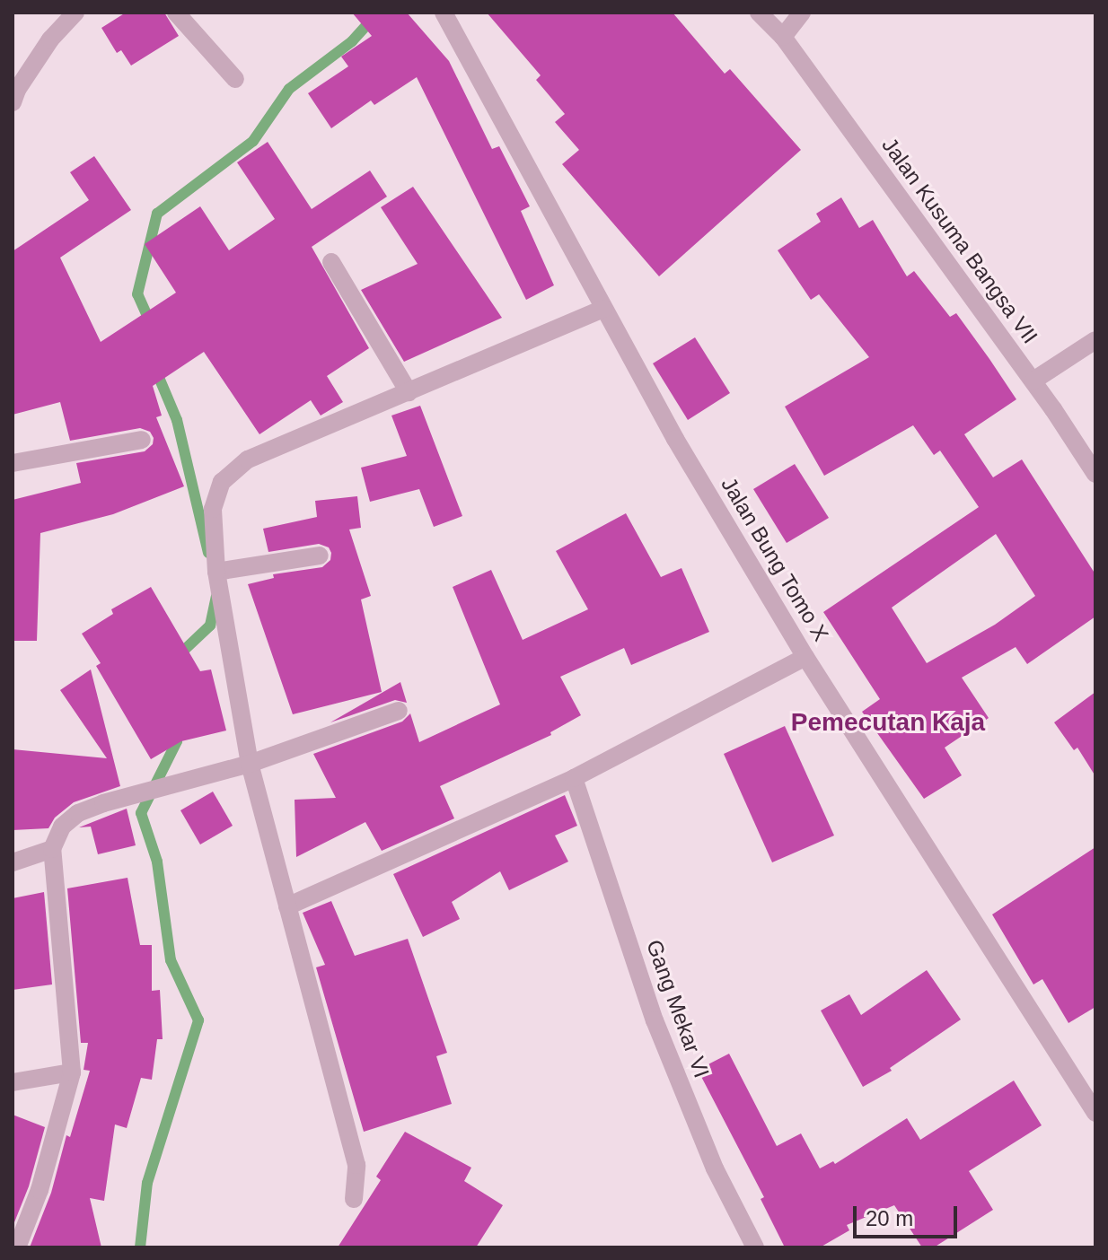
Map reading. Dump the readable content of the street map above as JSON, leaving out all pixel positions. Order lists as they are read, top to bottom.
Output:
{
  "streets": {
    "street": ["Jalan Kusuma Bangsa VII", "Jalan Bung Tomo X", "Gang Mekar VI"]
  },
  "districts": ["Pemecutan Kaja"],
  "scale_bar": "20 m"
}
